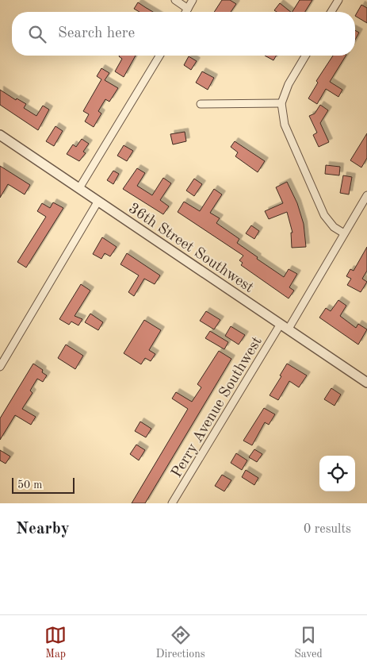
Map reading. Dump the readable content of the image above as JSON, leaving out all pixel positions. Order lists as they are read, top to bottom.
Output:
{
  "streets": {
    "street": ["36th Street Southwest", "Perry Avenue Southwest"]
  },
  "crossings": [
    ["36th Street Southwest", "Perry Avenue Southwest"]
  ],
  "scale_bar": "50 m",
  "page": {
    "search": "Search here",
    "scale": "50 m",
    "heading": ["Nearby", "0 results"],
    "nav": ["Map", "Directions", "Saved"]
  }
}
